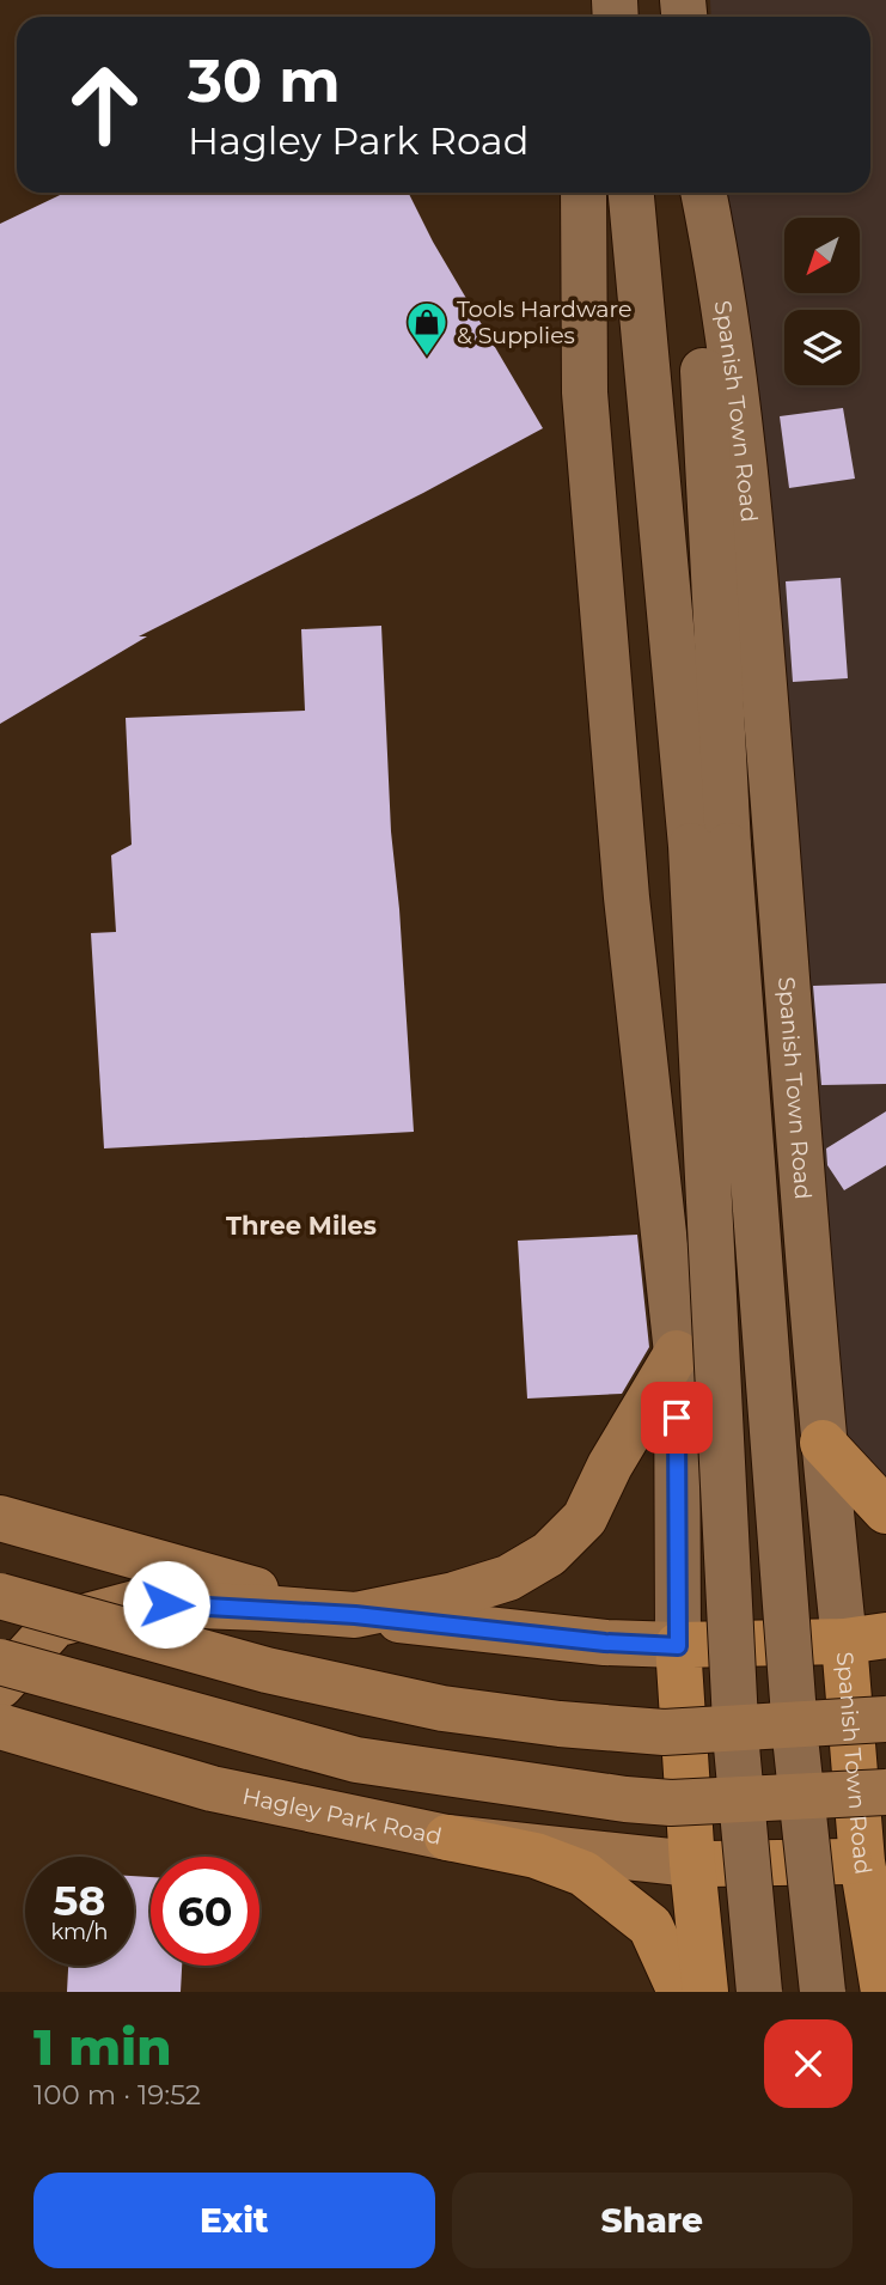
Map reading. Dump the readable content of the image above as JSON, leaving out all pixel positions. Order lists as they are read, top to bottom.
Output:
{
  "streets": {
    "highway": ["Spanish Town Road"],
    "main road": ["Hagley Park Road"]
  },
  "districts": ["Three Miles"],
  "places": {
    "shop": ["Tools Hardware & Supplies"]
  },
  "north": "bottom left",
  "page": {
    "turn": ["30 m", "Hagley Park Road"],
    "speed": "58 km/h",
    "limit": "60",
    "heading": ["1 min", "100 m · 19:52"],
    "buttons": ["Exit", "Share"]
  }
}
